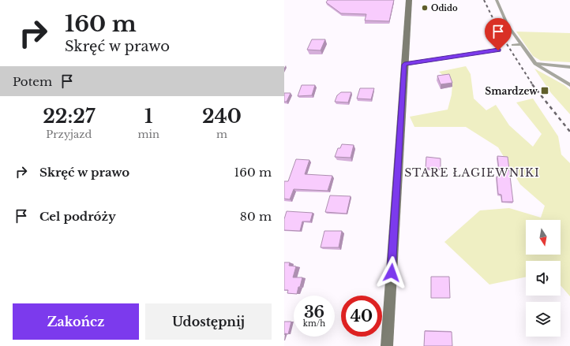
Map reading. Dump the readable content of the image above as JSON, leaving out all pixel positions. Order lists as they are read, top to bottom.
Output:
{
  "districts": ["STARE ŁAGIEWNIKI"],
  "places": {
    "other": ["Odido"],
    "transit": ["Smardzew"]
  },
  "north": "bottom",
  "page": {
    "turn": ["160 m", "Skręć w prawo"],
    "then": "Potem",
    "eta": [
      "22:27",
      "Przyjazd",
      "1",
      "min",
      "240",
      "m"
    ],
    "list": [
      {
        "name": "Skręć w prawo",
        "value": "160 m"
      },
      {
        "name": "Cel podróży",
        "value": "80 m"
      }
    ],
    "speed": "36 km/h",
    "limit": "40",
    "buttons": ["Zakończ", "Udostępnij"]
  }
}
